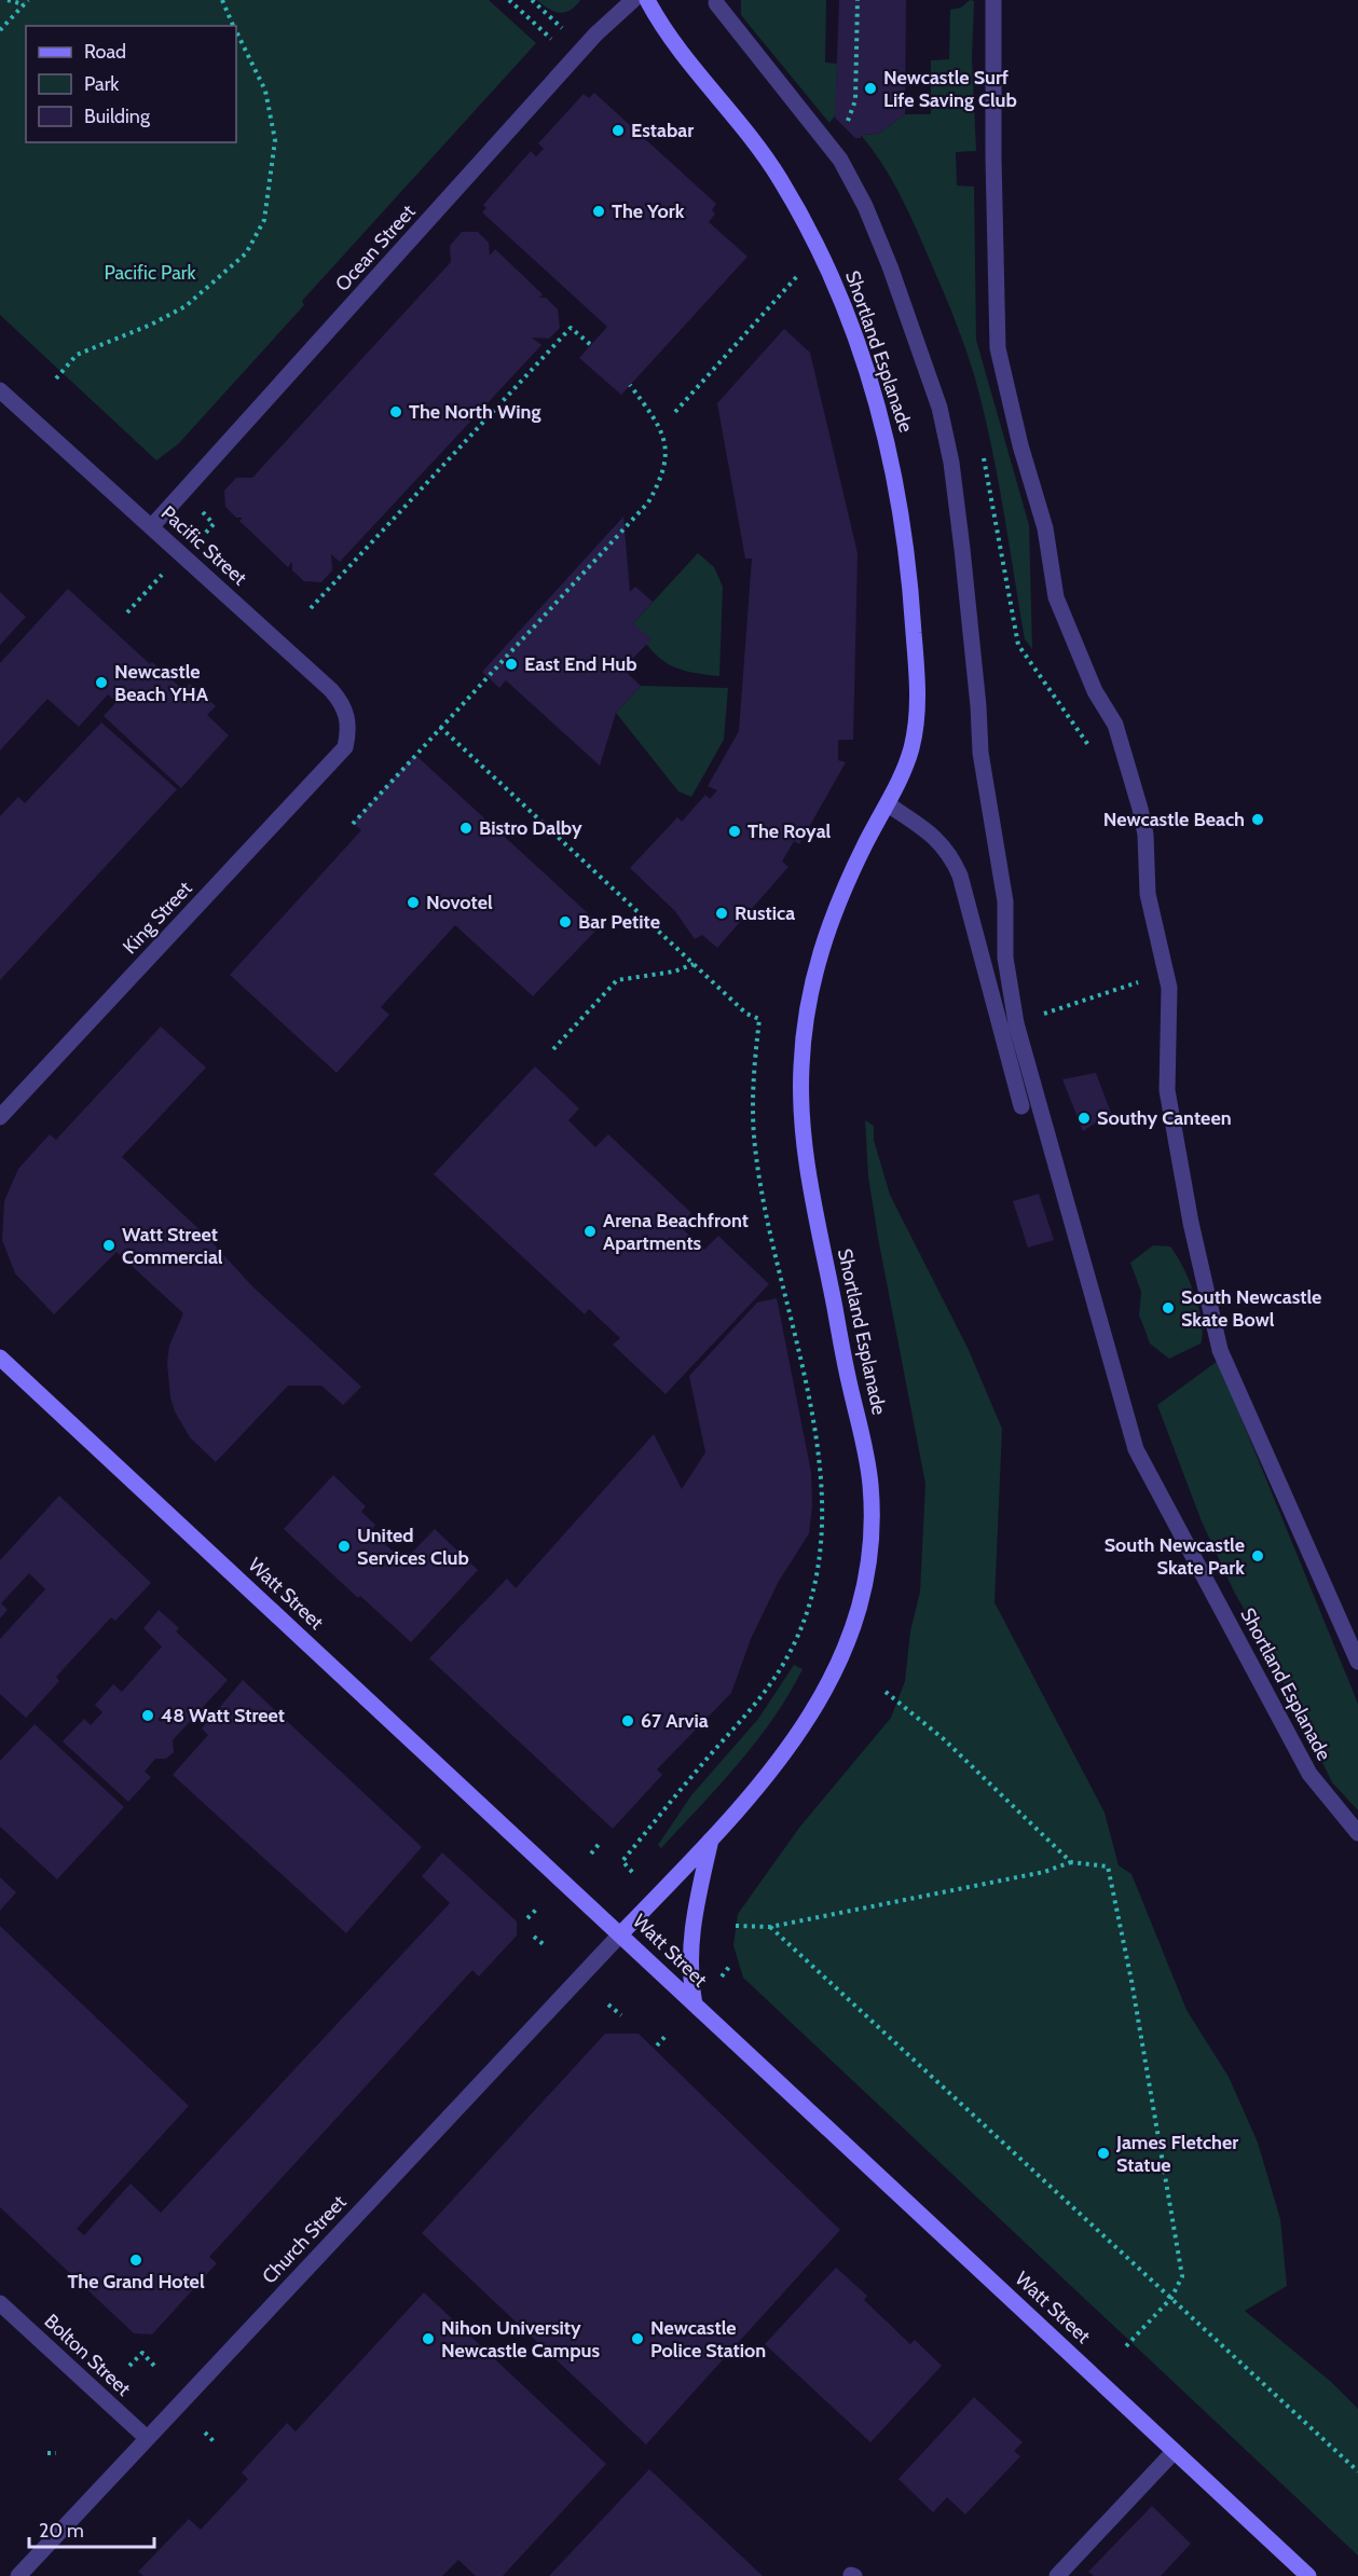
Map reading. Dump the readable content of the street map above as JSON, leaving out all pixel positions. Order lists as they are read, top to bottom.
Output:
{
  "streets": {
    "street": [
      "Ocean Street",
      "Shortland Esplanade",
      "Pacific Street",
      "King Street",
      "Watt Street",
      "Church Street",
      "Bolton Street"
    ]
  },
  "crossings": [
    ["Ocean Street", "Pacific Street"],
    ["Shortland Esplanade", "Watt Street"],
    ["Shortland Esplanade", "Church Street"],
    ["Pacific Street", "King Street"],
    ["Watt Street", "Church Street"],
    ["Church Street", "Bolton Street"]
  ],
  "parks": ["Pacific Park"],
  "places": [
    "Newcastle Surf Life Saving Club",
    "Estabar",
    "The York",
    "The North Wing",
    "East End Hub",
    "Newcastle Beach YHA",
    "Newcastle Beach",
    "Bistro Dalby",
    "The Royal",
    "Novotel",
    "Rustica",
    "Bar Petite",
    "Southy Canteen",
    "Arena Beachfront Apartments",
    "Watt Street Commercial",
    "South Newcastle Skate Bowl",
    "United Services Club",
    "South Newcastle Skate Park",
    "48 Watt Street",
    "67 Arvia",
    "James Fletcher Statue",
    "The Grand Hotel",
    "Nihon University Newcastle Campus",
    "Newcastle Police Station"
  ],
  "legend": ["Road", "Park", "Building"],
  "scale_bar": "20 m"
}
